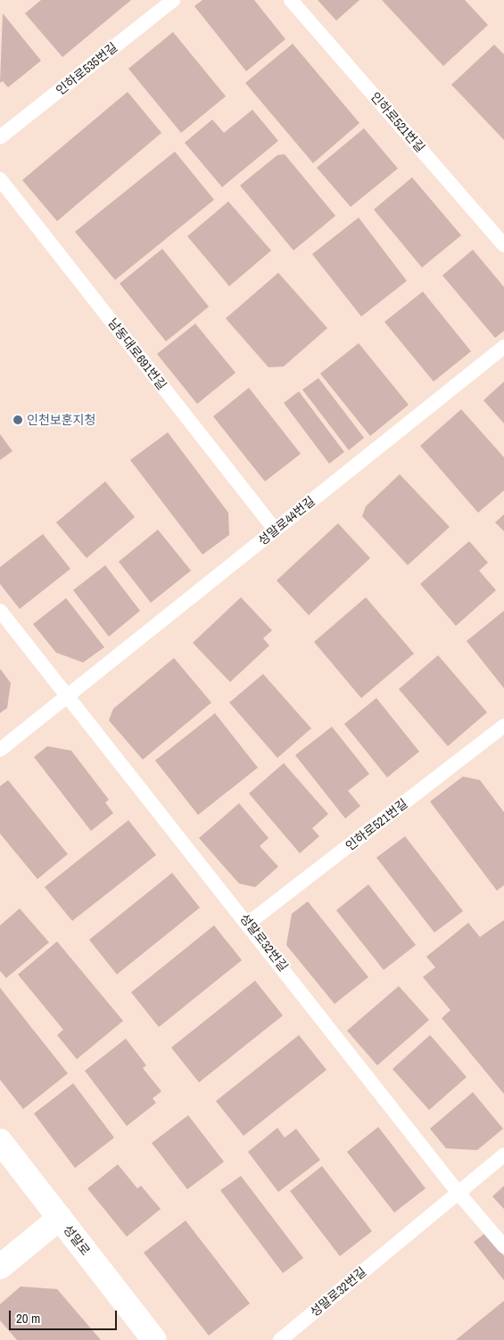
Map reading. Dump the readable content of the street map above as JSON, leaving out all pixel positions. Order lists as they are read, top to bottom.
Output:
{
  "streets": {
    "street": ["성말로"],
    "lane": [
      "인하로535번길",
      "인하로521번길",
      "남동대로691번길",
      "성말로44번길",
      "성말로32번길"
    ]
  },
  "crossings": [
    ["인하로521번길", "성말로32번길"],
    ["남동대로691번길", "성말로44번길"],
    ["성말로44번길", "성말로32번길"]
  ],
  "places": ["인천보훈지청"],
  "scale_bar": "20 m"
}
